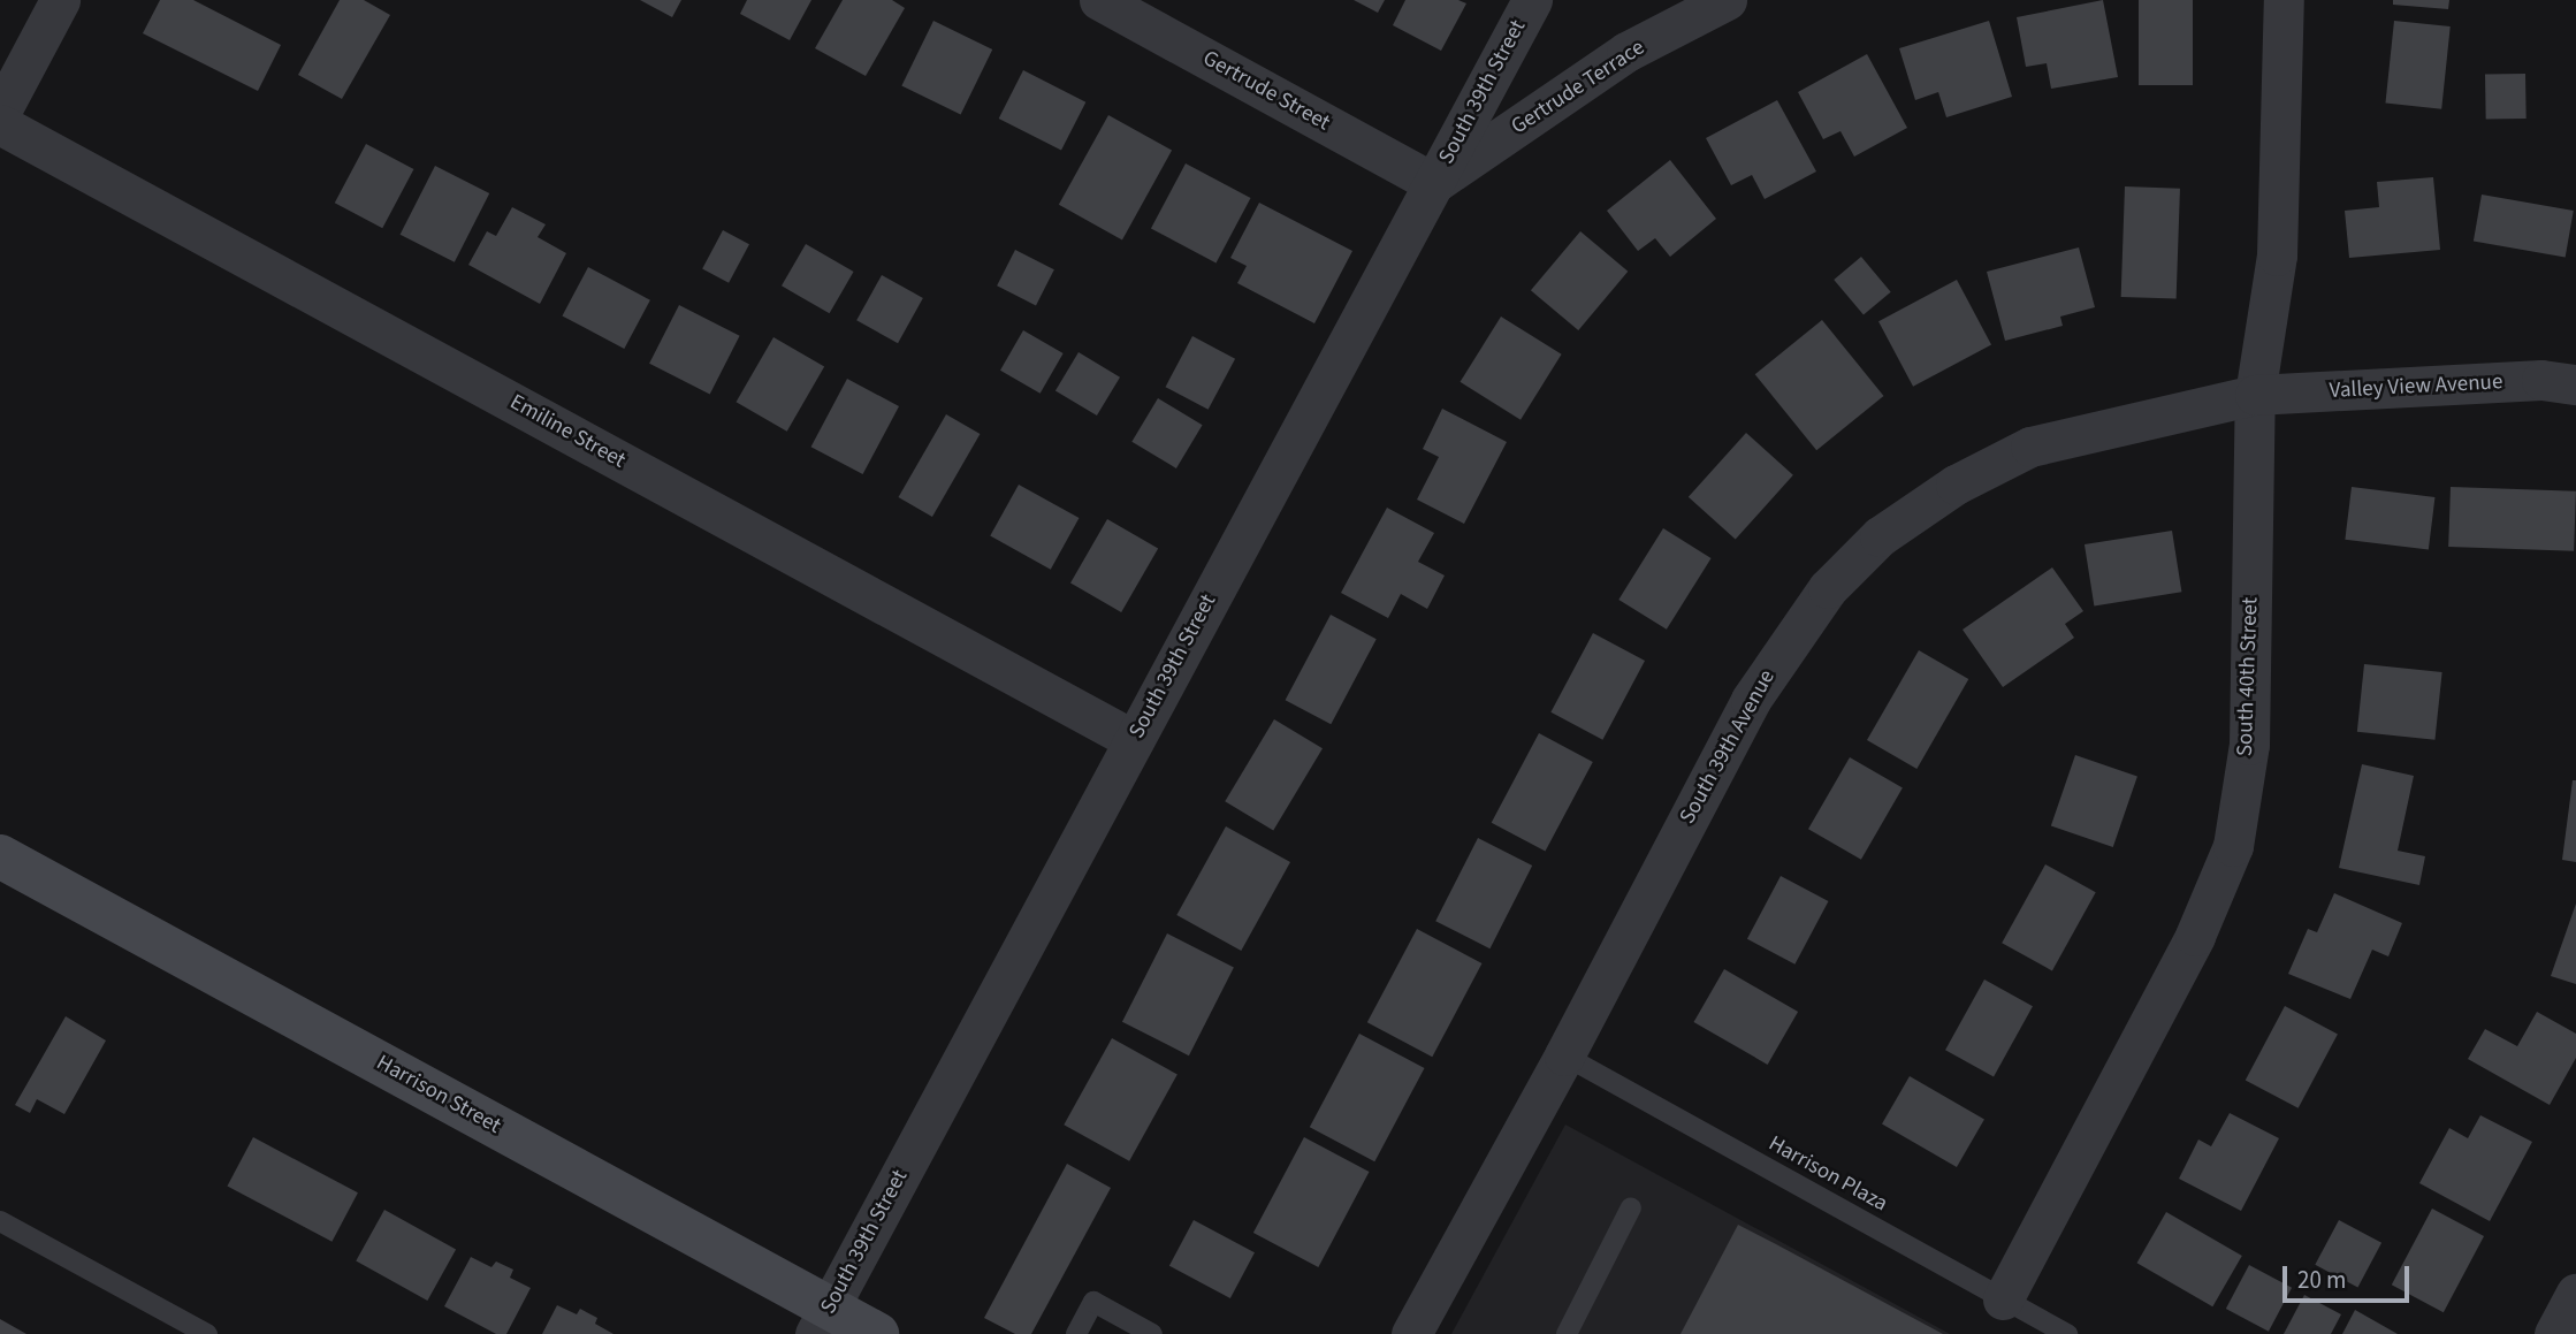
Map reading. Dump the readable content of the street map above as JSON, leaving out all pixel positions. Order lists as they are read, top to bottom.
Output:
{
  "streets": {
    "main road": ["Harrison Street"],
    "street": [
      "Gertrude Terrace",
      "Gertrude Street",
      "South 39th Street",
      "Valley View Avenue",
      "Emiline Street",
      "South 40th Street",
      "South 39th Avenue"
    ],
    "lane": ["Harrison Plaza"]
  },
  "crossings": [
    ["Gertrude Terrace", "Gertrude Street"],
    ["Gertrude Terrace", "South 39th Street"],
    ["Gertrude Street", "South 39th Street"],
    ["South 39th Street", "Emiline Street"],
    ["South 39th Street", "Harrison Street"],
    ["Valley View Avenue", "South 40th Street"],
    ["Valley View Avenue", "South 39th Avenue"],
    ["South 40th Street", "South 39th Avenue"],
    ["South 40th Street", "Harrison Plaza"],
    ["South 39th Avenue", "Harrison Plaza"]
  ],
  "scale_bar": "20 m"
}
